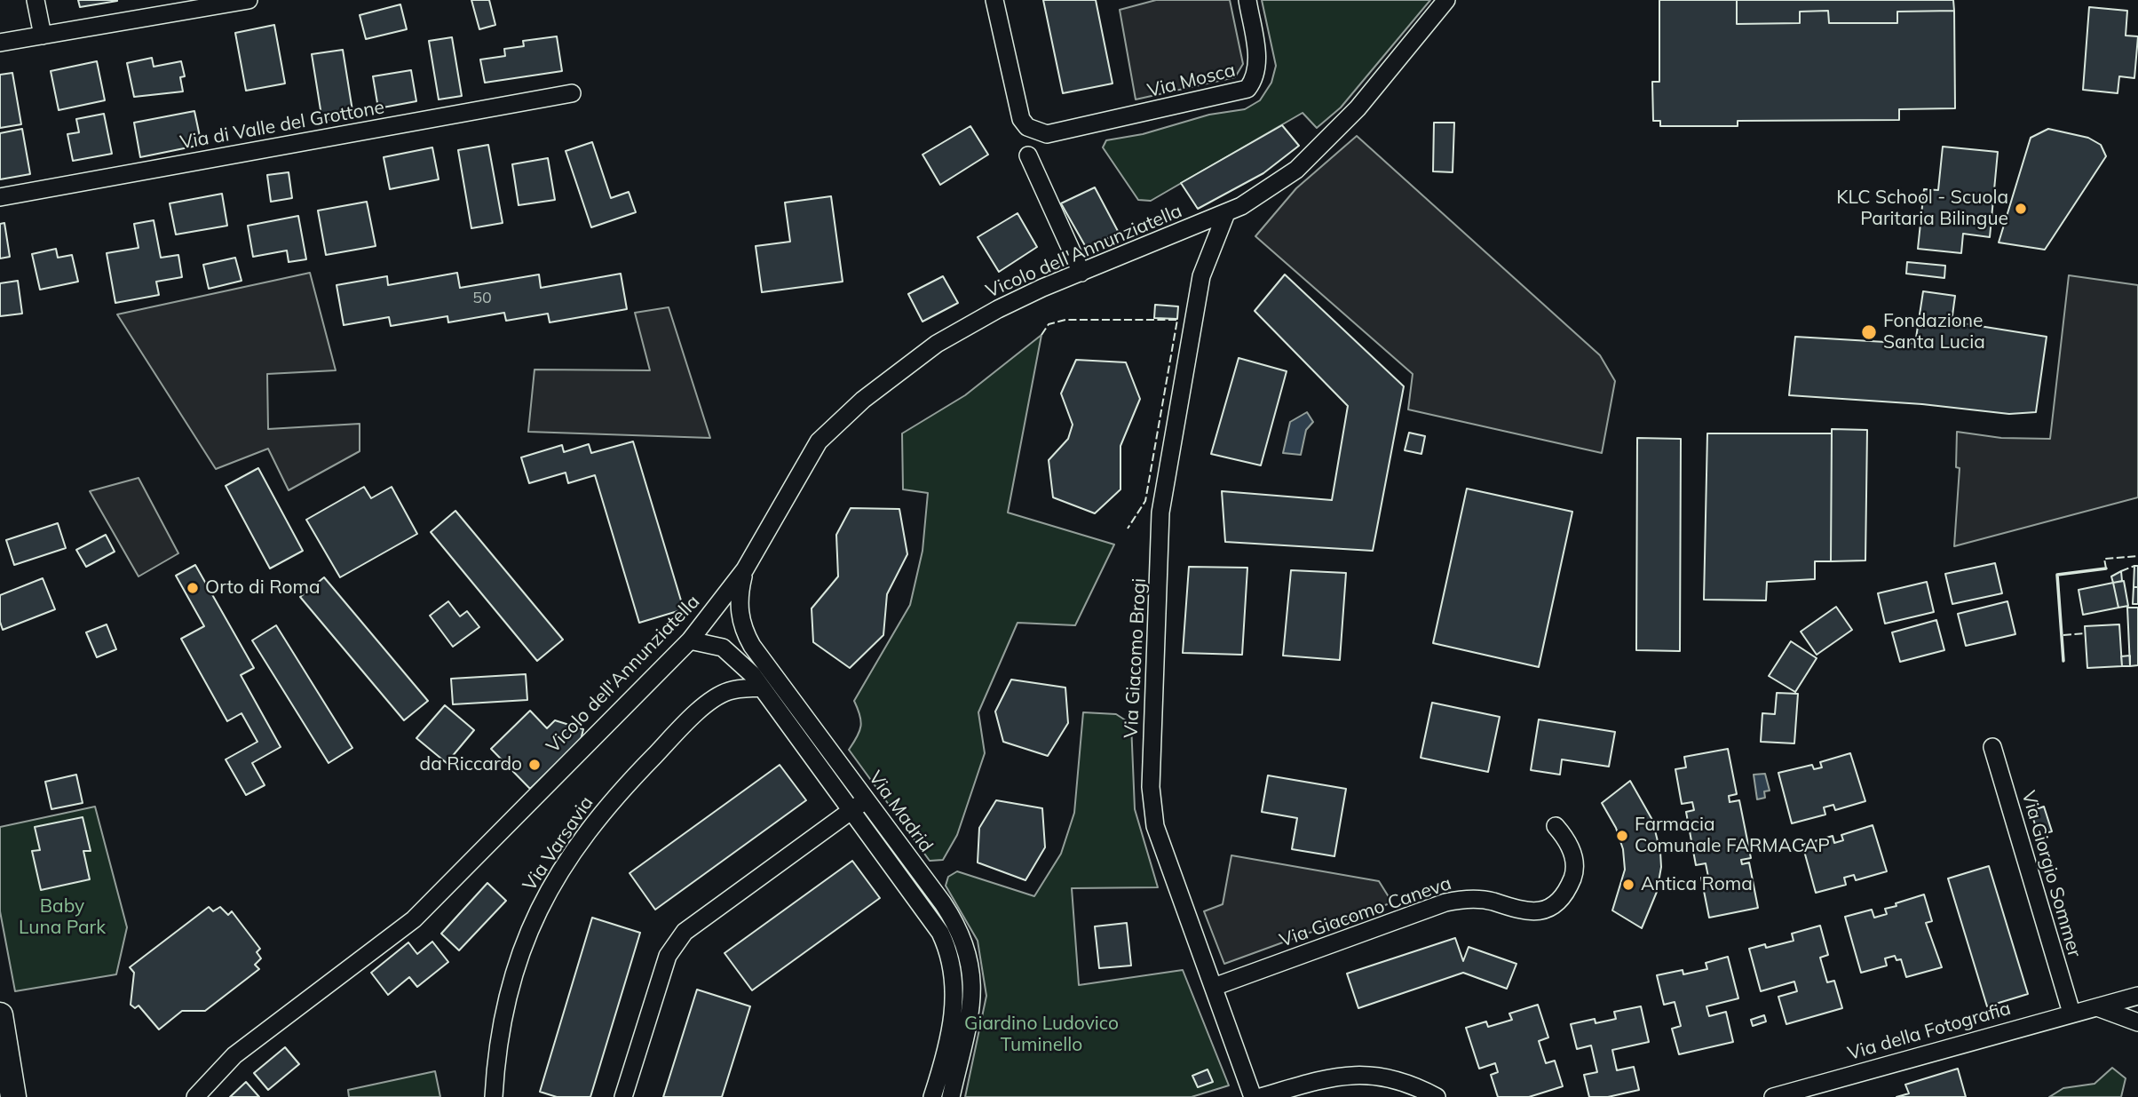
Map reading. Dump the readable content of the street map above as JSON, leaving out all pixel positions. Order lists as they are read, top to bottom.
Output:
{
  "streets": {
    "street": [
      "Via Mosca",
      "Via di Valle del Grottone",
      "Vicolo dell'Annunziatella",
      "Via Giacomo Brogi",
      "Via Madrid",
      "Via Varsavia",
      "Via Giorgio Sommer",
      "Via Giacomo Caneva",
      "Via della Fotografia"
    ]
  },
  "crossings": [
    ["Vicolo dell'Annunziatella", "Via Giacomo Brogi"],
    ["Vicolo dell'Annunziatella", "Via Madrid"],
    ["Via Giacomo Brogi", "Via Giacomo Caneva"],
    ["Via Madrid", "Via Varsavia"],
    ["Via Giorgio Sommer", "Via della Fotografia"]
  ],
  "parks": ["Baby Luna Park", "Giardino Ludovico Tuminello"],
  "places": [
    "KLC School - Scuola Paritaria Bilingue",
    "Fondazione Santa Lucia",
    "Orto di Roma",
    "da Riccardo",
    "Farmacia Comunale FARMACAP",
    "Antica Roma"
  ],
  "house_numbers": ["50"]
}
